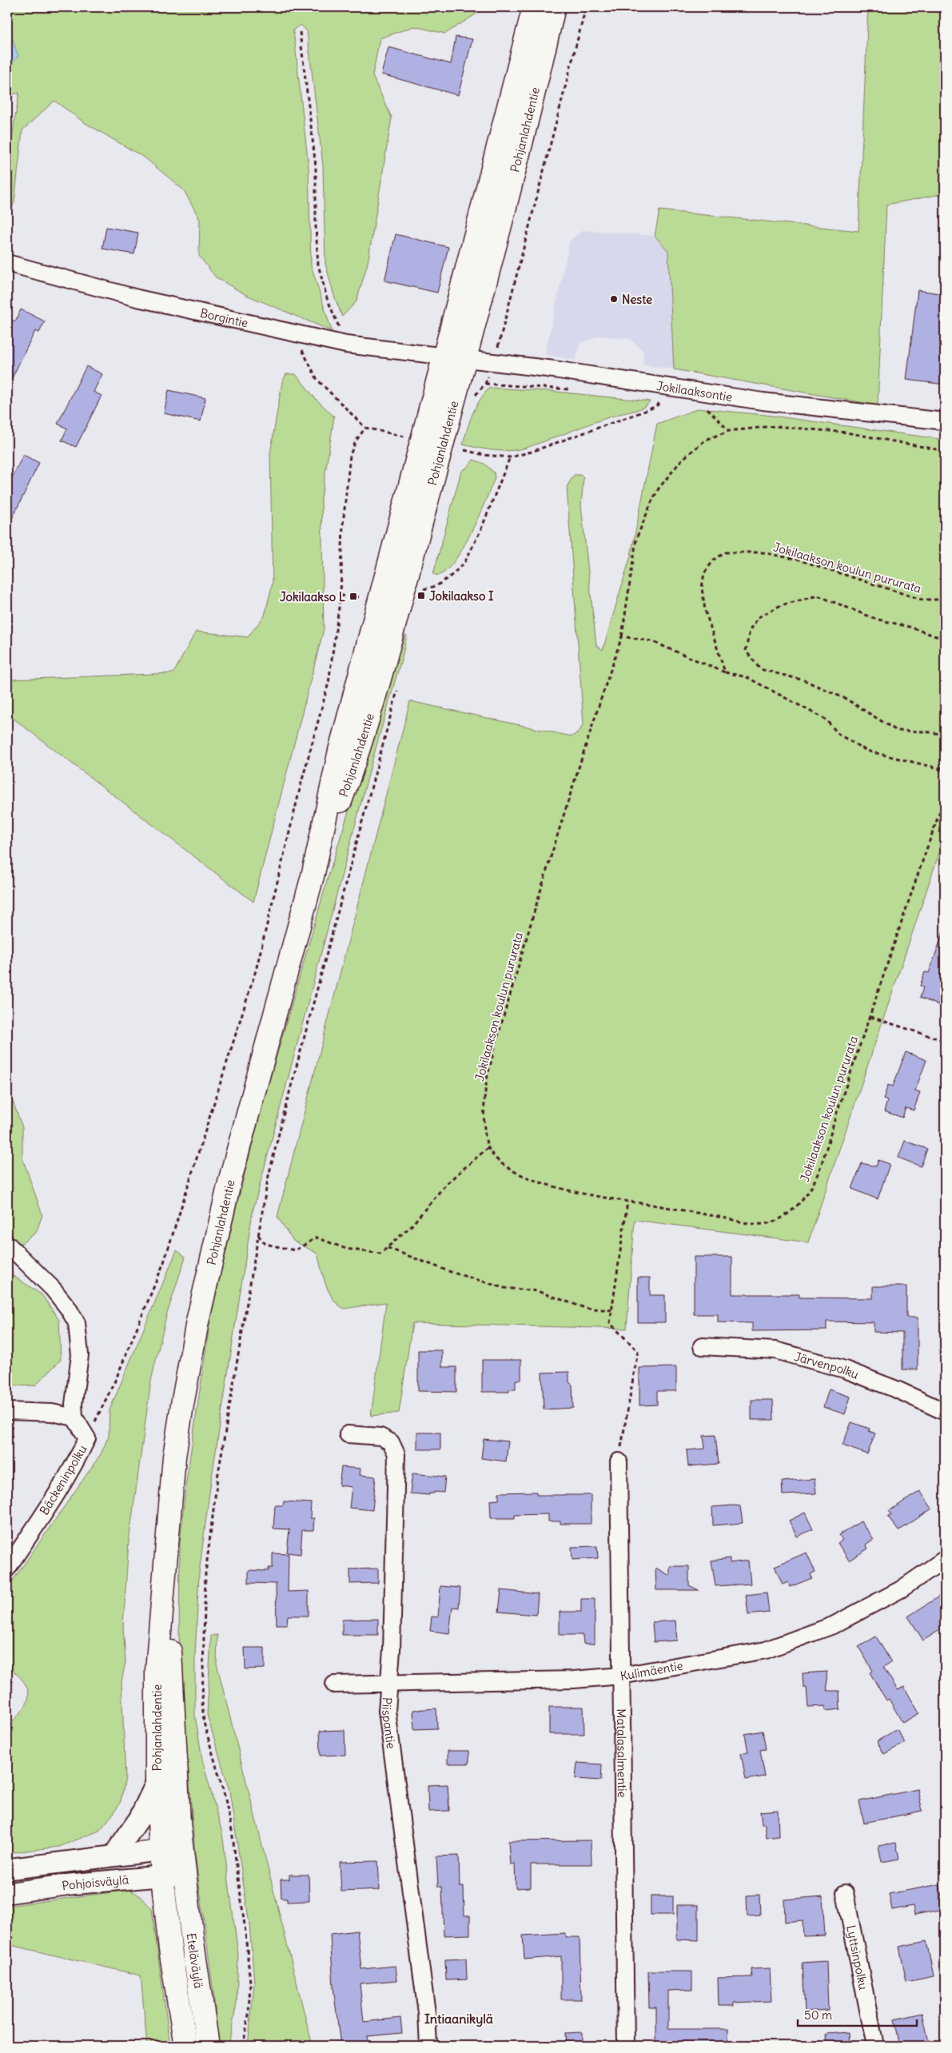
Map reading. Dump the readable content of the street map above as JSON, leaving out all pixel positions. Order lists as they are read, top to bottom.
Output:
{
  "streets": {
    "highway": ["Pohjanlahdentie", "Eteläväylä"],
    "main road": ["Pohjoisväylä"],
    "street": [
      "Borgintie",
      "Jokilaaksontie",
      "Järvenpolku",
      "Bäckeninpolku",
      "Kulimäentie",
      "Piispantie",
      "Matalasalmentie",
      "Lyttsinpolku"
    ],
    "path": ["Jokilaakson koulun pururata"]
  },
  "crossings": [
    ["Pohjanlahdentie", "Borgintie"],
    ["Pohjanlahdentie", "Jokilaaksontie"],
    ["Pohjanlahdentie", "Pohjoisväylä"],
    ["Pohjanlahdentie", "Eteläväylä"],
    ["Borgintie", "Jokilaaksontie"],
    ["Kulimäentie", "Piispantie"],
    ["Kulimäentie", "Matalasalmentie"],
    ["Pohjoisväylä", "Eteläväylä"]
  ],
  "districts": ["Intiaanikylä"],
  "places": {
    "other": ["Neste"],
    "transit": ["Jokilaakso I", "Jokilaakso L"]
  },
  "scale_bar": "50 m"
}
